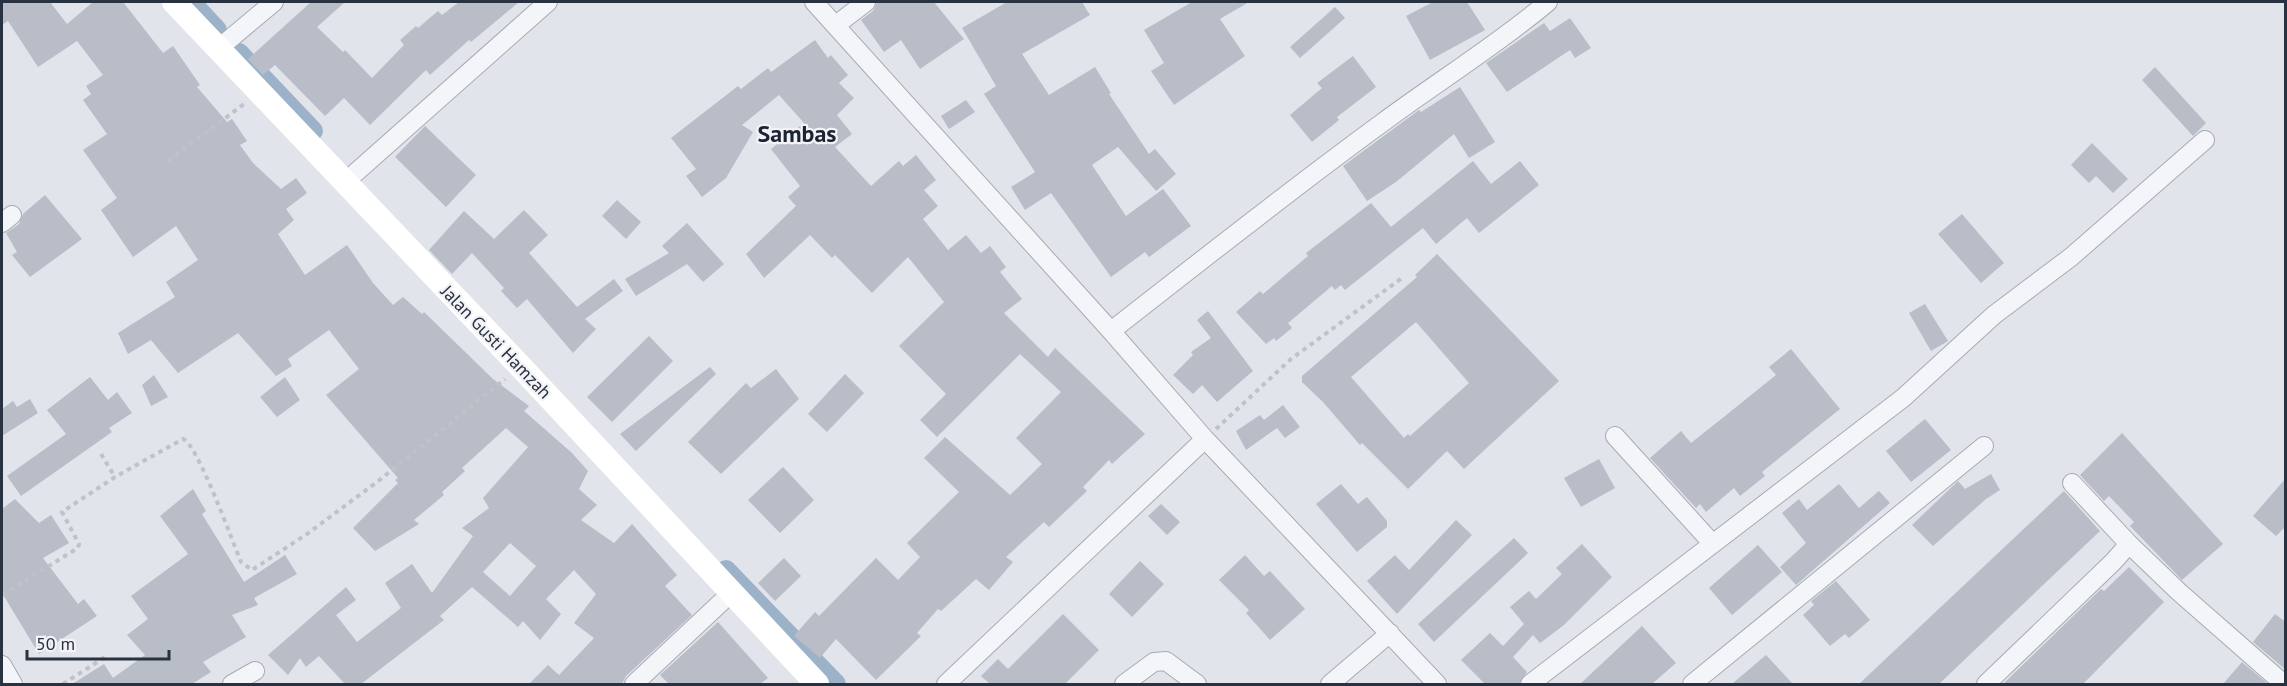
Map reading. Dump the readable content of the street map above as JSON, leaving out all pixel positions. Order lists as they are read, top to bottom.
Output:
{
  "streets": {
    "street": ["Jalan Gusti Hamzah"]
  },
  "districts": ["Sambas"],
  "scale_bar": "50 m"
}
